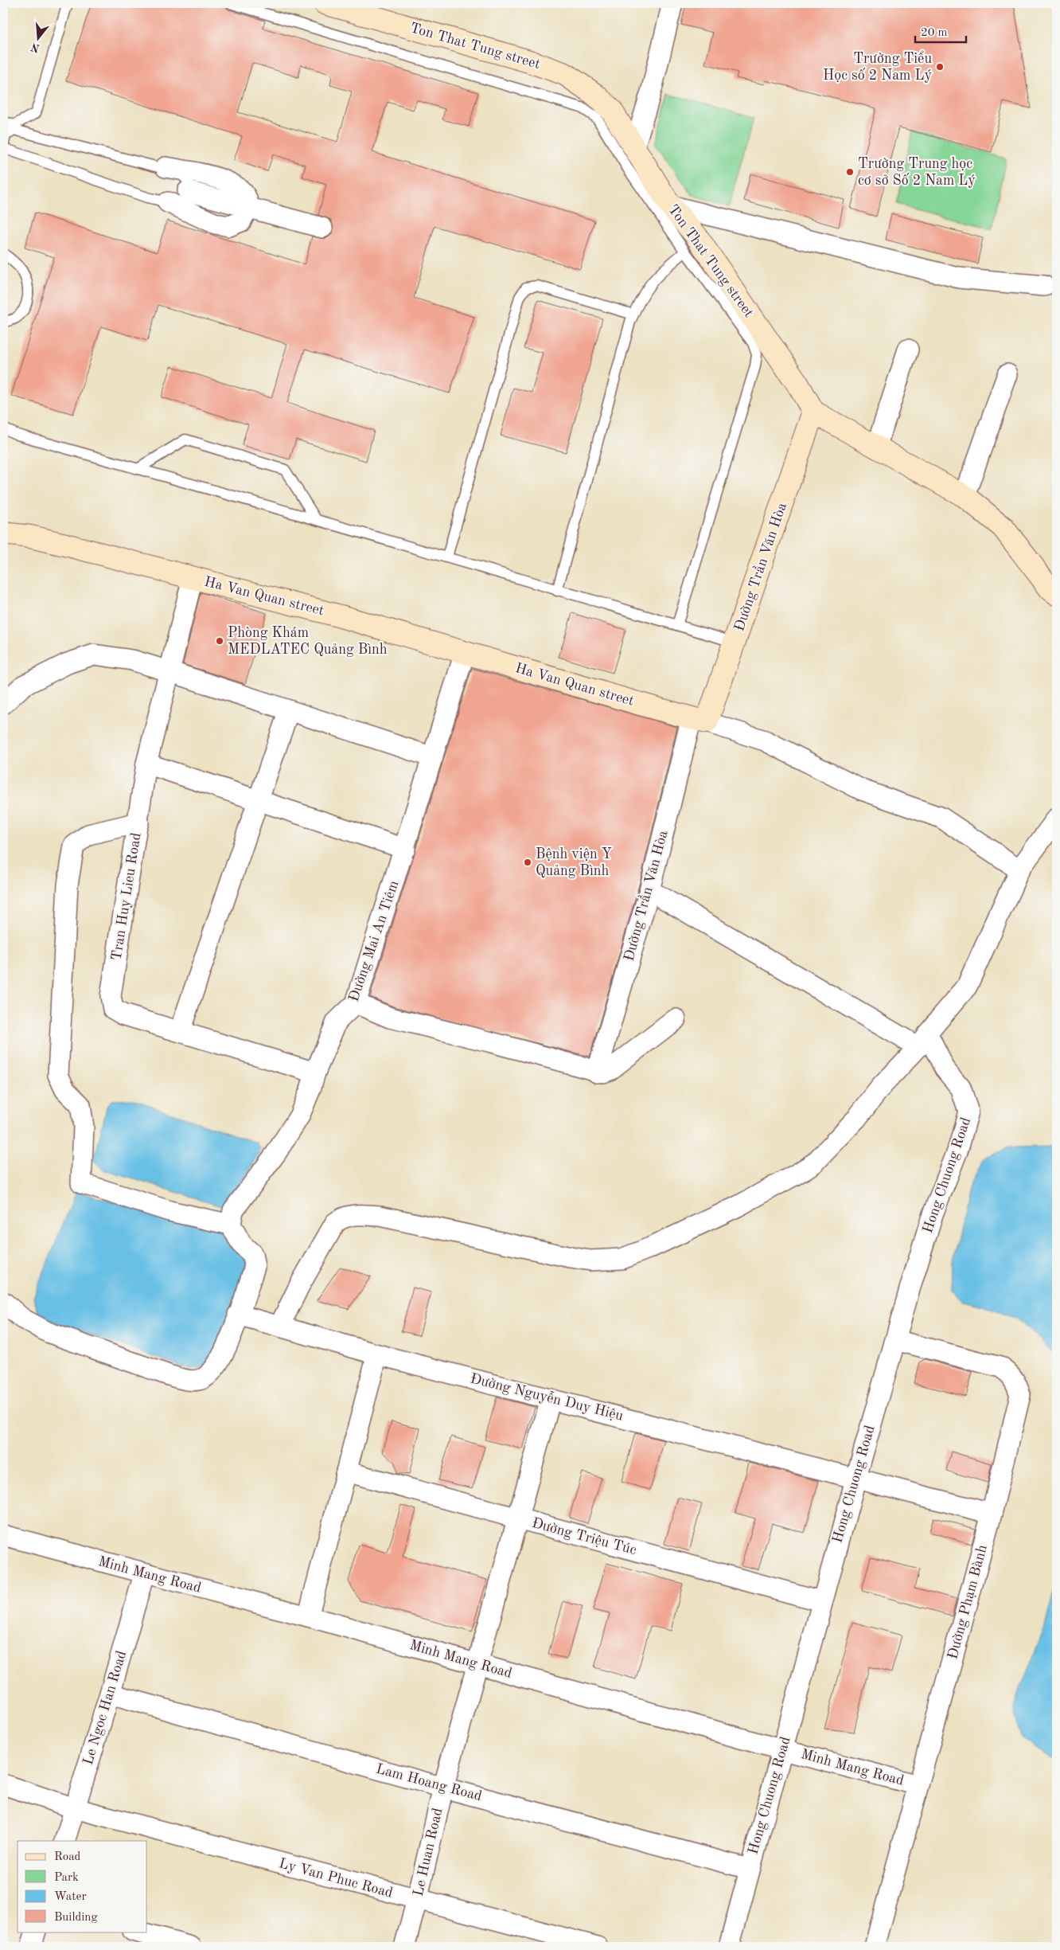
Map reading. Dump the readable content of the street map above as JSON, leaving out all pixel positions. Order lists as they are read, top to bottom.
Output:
{
  "streets": {
    "street": [
      "Ton That Tung street",
      "Đường Trần Văn Hòa",
      "Ha Van Quan street",
      "Tran Huy Lieu Road",
      "Đường Mai An Tiêm",
      "Hong Chuong Road",
      "Đường Nguyễn Duy Hiệu",
      "Đường Triệu Túc",
      "Minh Mang Road",
      "Đường Phạm Bành",
      "Le Ngoc Han Road",
      "Lam Hoang Road",
      "Le Huan Road",
      "Ly Van Phuc Road"
    ]
  },
  "crossings": [
    ["Ton That Tung street", "Đường Trần Văn Hòa"],
    ["Đường Trần Văn Hòa", "Ha Van Quan street"],
    ["Ha Van Quan street", "Tran Huy Lieu Road"],
    ["Ha Van Quan street", "Đường Mai An Tiêm"],
    ["Tran Huy Lieu Road", "Đường Mai An Tiêm"],
    ["Hong Chuong Road", "Đường Nguyễn Duy Hiệu"],
    ["Hong Chuong Road", "Đường Triệu Túc"],
    ["Hong Chuong Road", "Minh Mang Road"],
    ["Hong Chuong Road", "Đường Phạm Bành"],
    ["Hong Chuong Road", "Lam Hoang Road"],
    ["Đường Nguyễn Duy Hiệu", "Đường Phạm Bành"],
    ["Đường Nguyễn Duy Hiệu", "Le Huan Road"],
    ["Đường Triệu Túc", "Le Huan Road"],
    ["Minh Mang Road", "Đường Phạm Bành"],
    ["Minh Mang Road", "Le Ngoc Han Road"],
    ["Minh Mang Road", "Le Huan Road"],
    ["Le Ngoc Han Road", "Lam Hoang Road"],
    ["Le Ngoc Han Road", "Ly Van Phuc Road"],
    ["Lam Hoang Road", "Le Huan Road"],
    ["Le Huan Road", "Ly Van Phuc Road"]
  ],
  "places": [
    "Trường Tiểu Học số 2 Nam Lý",
    "Trường Trung học cơ sở Số 2 Nam Lý",
    "Phòng Khám MEDLATEC Quảng Bình",
    "Bệnh viện Y Quảng Bình"
  ],
  "legend": [
    "Road",
    "Park",
    "Water",
    "Building"
  ],
  "scale_bar": "20 m",
  "north": "bottom"
}
